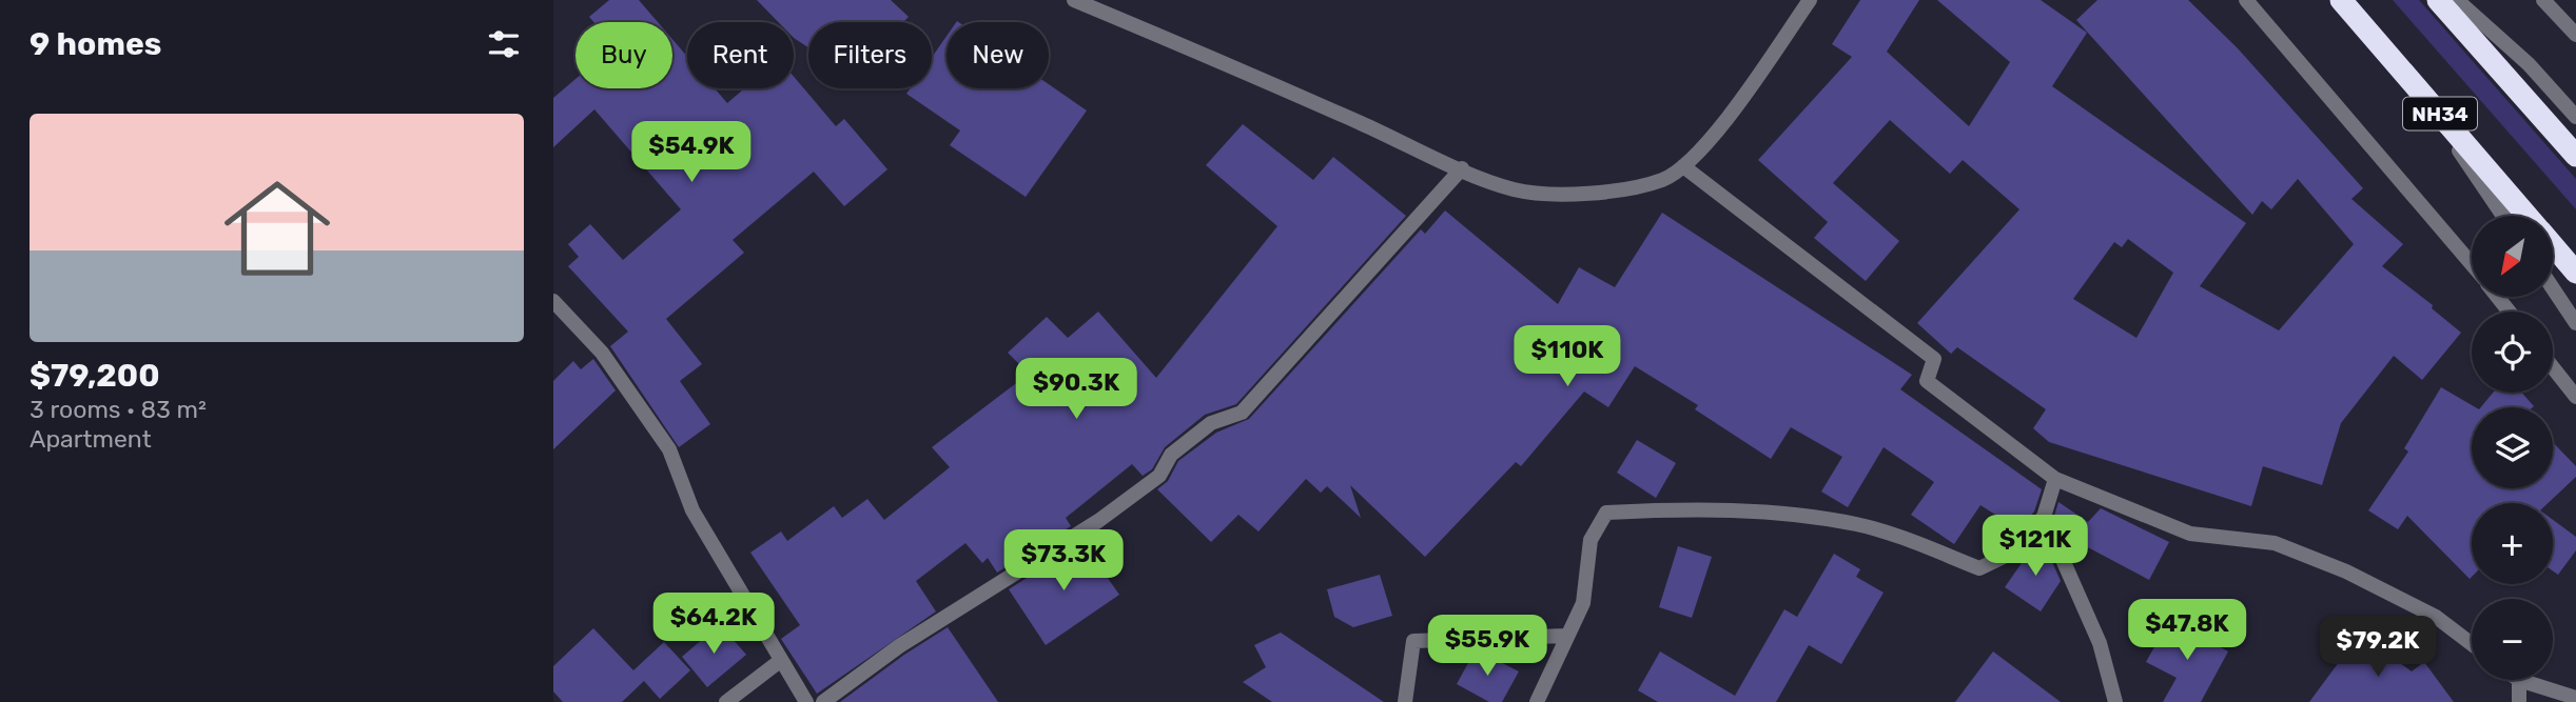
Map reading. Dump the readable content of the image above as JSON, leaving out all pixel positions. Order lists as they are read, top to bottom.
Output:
{
  "streets": {
    "highway": ["NH34"]
  },
  "north": "bottom left",
  "page": {
    "heading": "9 homes",
    "chip": [
      "Buy",
      "Rent",
      "Filters",
      "New"
    ],
    "list": [
      {
        "name": "$79,200",
        "note": "3 rooms · 83 m² · Apartment"
      }
    ],
    "price": [
      "$54.9K",
      "$110K",
      "$90.3K",
      "$121K",
      "$73.3K",
      "$64.2K",
      "$47.8K",
      "$55.9K",
      "$79.2K"
    ],
    "map_buttons": ["+", "−"]
  }
}
